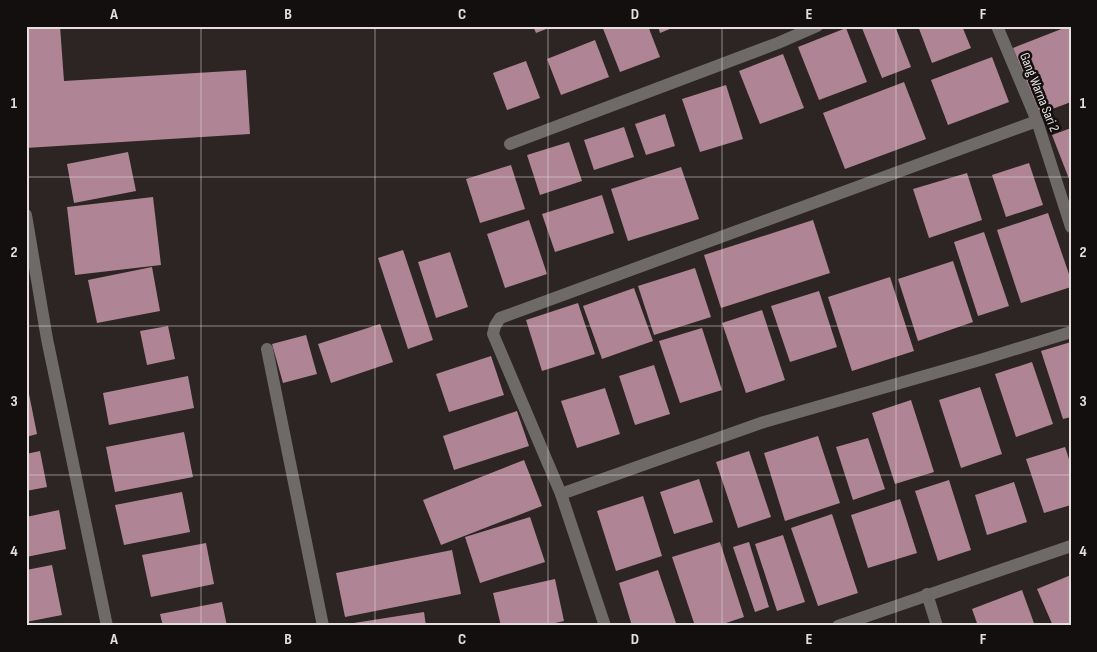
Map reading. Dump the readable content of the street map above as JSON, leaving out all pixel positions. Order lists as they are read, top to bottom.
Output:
{
  "streets": {
    "street": ["Gang Warna Sari 2"]
  },
  "grid": {
    "columns": [
      "A",
      "B",
      "C",
      "D",
      "E",
      "F"
    ],
    "rows": [
      "1",
      "2",
      "3",
      "4"
    ]
  }
}
